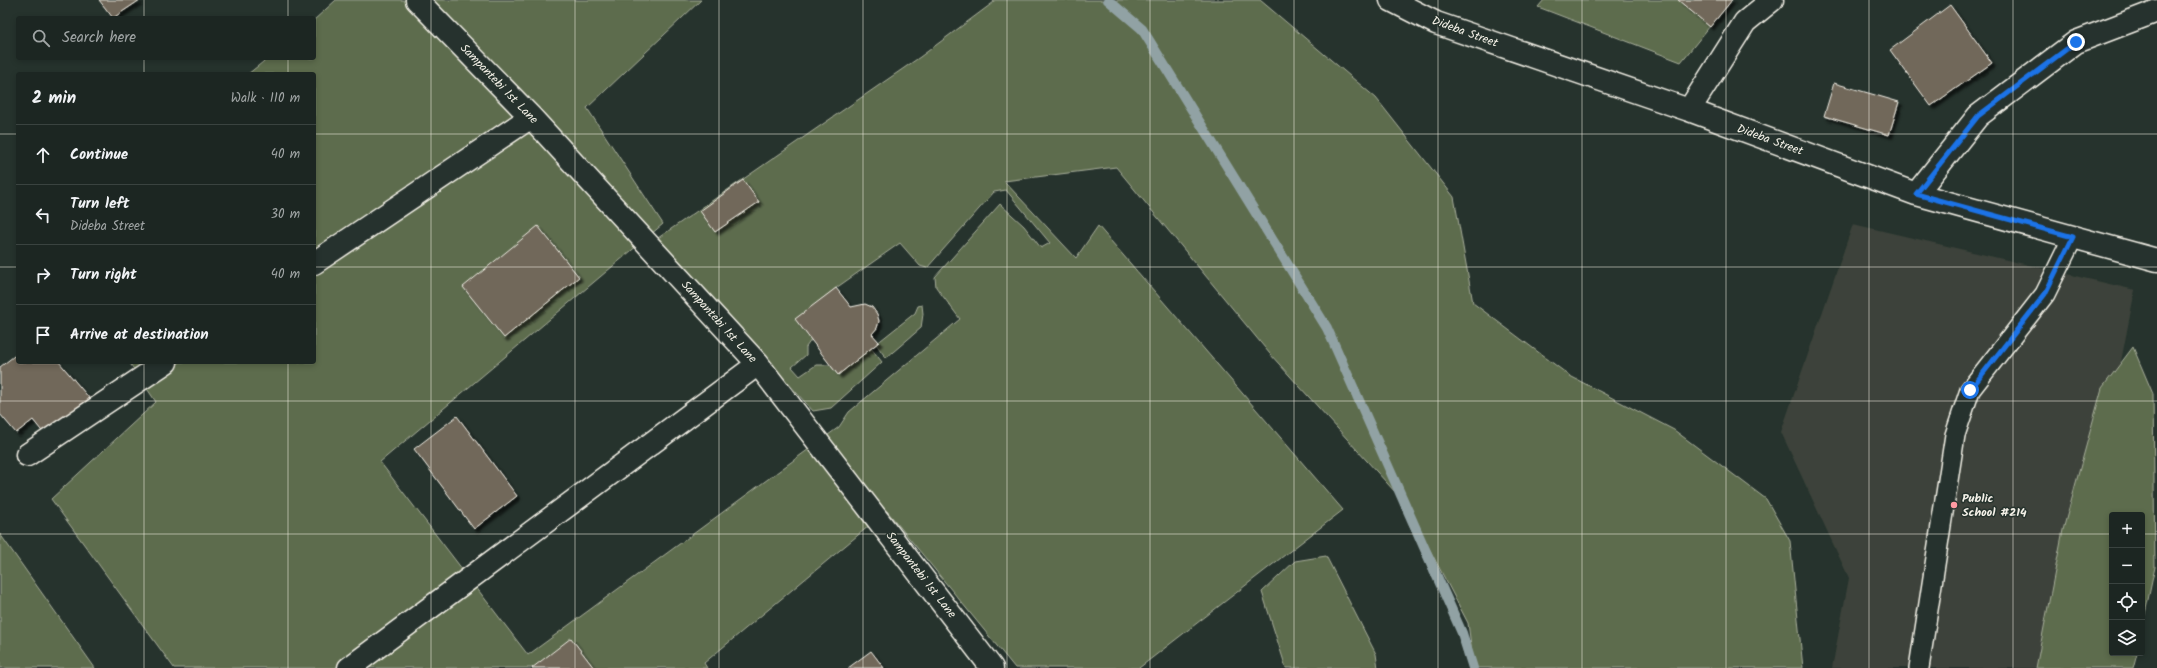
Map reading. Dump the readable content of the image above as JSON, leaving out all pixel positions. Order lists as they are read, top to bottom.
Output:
{
  "streets": {
    "street": ["Dideba Street", "Sampantebi 1st Lane"]
  },
  "places": ["Public School #214"],
  "page": {
    "search": "Search here",
    "heading": ["2 min", "Walk · 110 m"],
    "list": [
      ["Continue", "40 m"],
      ["Turn left", "Dideba Street", "30 m"],
      ["Turn right", "40 m"],
      "Arrive at destination"
    ],
    "map_buttons": ["+", "−"]
  }
}
